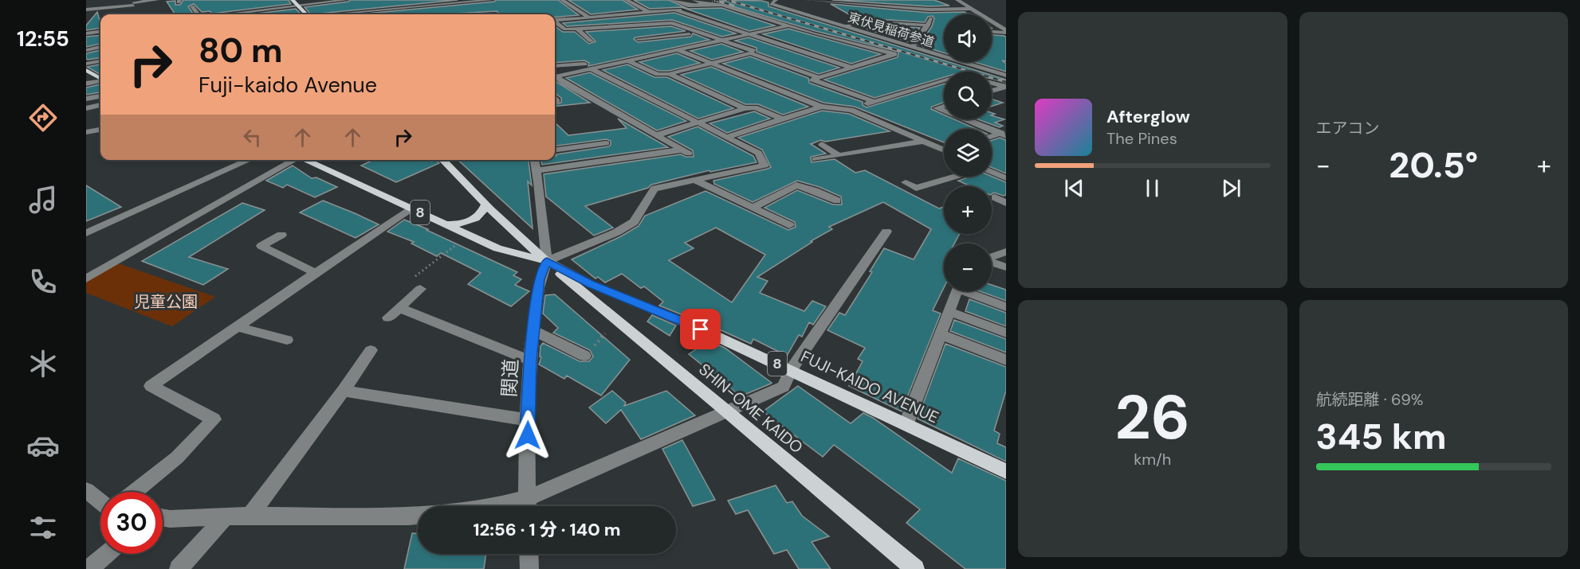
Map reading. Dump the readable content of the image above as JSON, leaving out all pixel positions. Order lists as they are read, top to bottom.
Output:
{
  "streets": {
    "main road": ["8", "FUJI-KAIDO AVENUE", "SHIN-OME KAIDO"],
    "street": ["東伏見稲荷参道", "関道"]
  },
  "crossings": [
    ["関道", "FUJI-KAIDO AVENUE"],
    ["関道", "SHIN-OME KAIDO"],
    ["FUJI-KAIDO AVENUE", "SHIN-OME KAIDO"]
  ],
  "parks": ["児童公園"],
  "page": {
    "tabs": "12:55",
    "tile": [
      "エアコン",
      ["26", "km/h"],
      ["航続距離 · 69%", "345 km"]
    ],
    "map_buttons": ["+", "−"],
    "turn": ["80 m", "Fuji-kaido Avenue"],
    "song": ["Afterglow", "The Pines"],
    "heat": ["−", "20.5°", "+"],
    "limit": "30",
    "trip": "12:56 · 1 分 · 140 m"
  }
}
